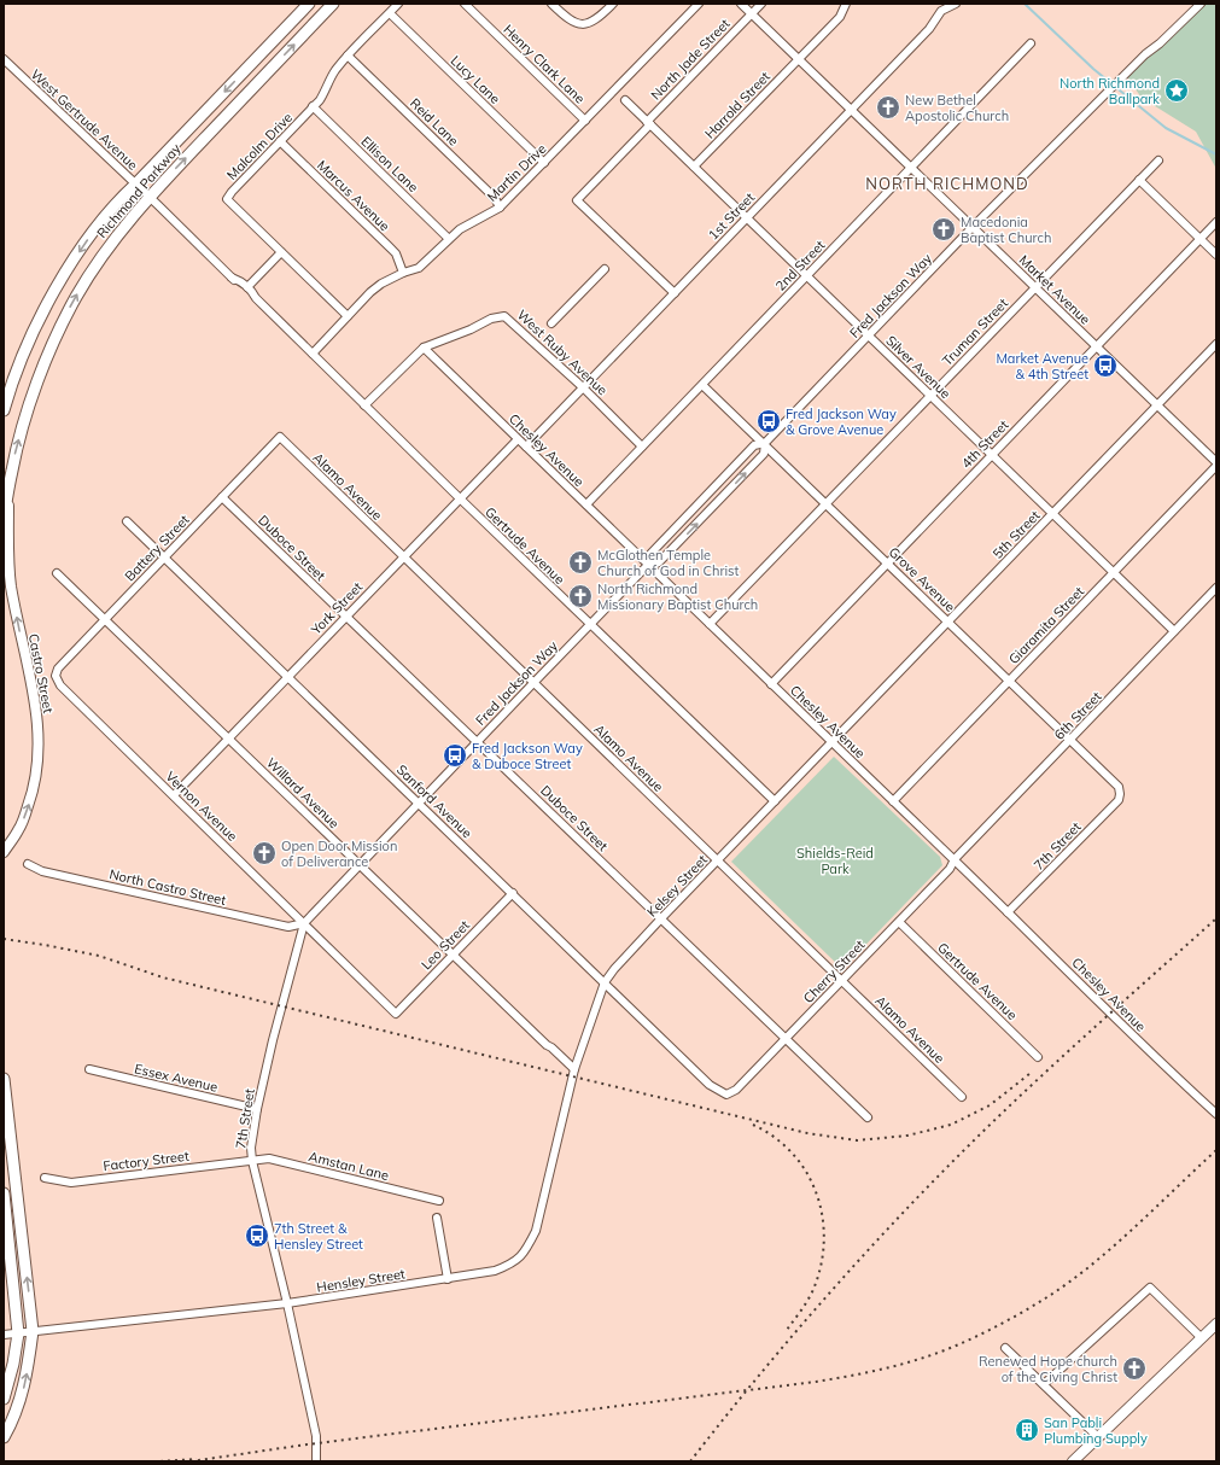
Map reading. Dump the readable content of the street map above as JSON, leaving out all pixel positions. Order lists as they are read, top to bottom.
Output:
{
  "streets": {
    "highway": ["Richmond Parkway"],
    "main road": ["Castro Street"],
    "street": [
      "North Jade Street",
      "Henry Clark Lane",
      "Lucy Lane",
      "Harrold Street",
      "West Gertrude Avenue",
      "Reid Lane",
      "Malcolm Drive",
      "Ellison Lane",
      "Martin Drive",
      "Marcus Avenue",
      "1st Street",
      "2nd Street",
      "Market Avenue",
      "Fred Jackson Way",
      "Truman Street",
      "West Ruby Avenue",
      "Silver Avenue",
      "4th Street",
      "Chesley Avenue",
      "Alamo Avenue",
      "5th Street",
      "Gertrude Avenue",
      "Battery Street",
      "Duboce Street",
      "Grove Avenue",
      "York Street",
      "Giaramita Street",
      "6th Street",
      "Willard Avenue",
      "Sanford Avenue",
      "Vernon Avenue",
      "7th Street",
      "Kelsey Street",
      "North Castro Street",
      "Leo Street",
      "Cherry Street",
      "Essex Avenue",
      "Factory Street",
      "Amstan Lane",
      "Hensley Street"
    ]
  },
  "crossings": [
    ["North Jade Street", "1st Street"],
    ["North Jade Street", "Market Avenue"],
    ["North Jade Street", "Silver Avenue"],
    ["Henry Clark Lane", "Martin Drive"],
    ["Lucy Lane", "Malcolm Drive"],
    ["Lucy Lane", "Martin Drive"],
    ["Harrold Street", "Market Avenue"],
    ["Harrold Street", "Silver Avenue"],
    ["West Gertrude Avenue", "Martin Drive"],
    ["West Gertrude Avenue", "Richmond Parkway"],
    ["West Gertrude Avenue", "West Ruby Avenue"],
    ["West Gertrude Avenue", "Gertrude Avenue"],
    ["Reid Lane", "Malcolm Drive"],
    ["Reid Lane", "Martin Drive"],
    ["Malcolm Drive", "Ellison Lane"],
    ["Malcolm Drive", "Martin Drive"],
    ["Malcolm Drive", "Marcus Avenue"],
    ["Ellison Lane", "Martin Drive"],
    ["Martin Drive", "Marcus Avenue"],
    ["Richmond Parkway", "Castro Street"],
    ["1st Street", "Market Avenue"],
    ["1st Street", "West Ruby Avenue"],
    ["1st Street", "Silver Avenue"],
    ["1st Street", "Chesley Avenue"],
    ["2nd Street", "Market Avenue"],
    ["2nd Street", "West Ruby Avenue"],
    ["2nd Street", "Silver Avenue"],
    ["2nd Street", "Chesley Avenue"],
    ["2nd Street", "Grove Avenue"],
    ["Market Avenue", "Fred Jackson Way"],
    ["Market Avenue", "Truman Street"],
    ["Market Avenue", "4th Street"],
    ["Market Avenue", "5th Street"],
    ["Fred Jackson Way", "Silver Avenue"],
    ["Fred Jackson Way", "Chesley Avenue"],
    ["Fred Jackson Way", "Alamo Avenue"],
    ["Fred Jackson Way", "Gertrude Avenue"],
    ["Fred Jackson Way", "Duboce Street"],
    ["Fred Jackson Way", "Grove Avenue"],
    ["Fred Jackson Way", "Willard Avenue"],
    ["Fred Jackson Way", "Sanford Avenue"],
    ["Fred Jackson Way", "Vernon Avenue"],
    ["Fred Jackson Way", "7th Street"],
    ["Fred Jackson Way", "North Castro Street"],
    ["Truman Street", "Silver Avenue"],
    ["Truman Street", "Chesley Avenue"],
    ["Truman Street", "Grove Avenue"],
    ["West Ruby Avenue", "Chesley Avenue"],
    ["West Ruby Avenue", "Gertrude Avenue"],
    ["Silver Avenue", "4th Street"],
    ["Silver Avenue", "5th Street"],
    ["Silver Avenue", "Giaramita Street"],
    ["Silver Avenue", "6th Street"],
    ["4th Street", "Chesley Avenue"],
    ["4th Street", "Grove Avenue"],
    ["Chesley Avenue", "5th Street"],
    ["Chesley Avenue", "York Street"],
    ["Chesley Avenue", "Giaramita Street"],
    ["Chesley Avenue", "6th Street"],
    ["Chesley Avenue", "7th Street"],
    ["Chesley Avenue", "Kelsey Street"],
    ["Chesley Avenue", "Cherry Street"],
    ["Alamo Avenue", "Battery Street"],
    ["Alamo Avenue", "York Street"],
    ["Alamo Avenue", "Kelsey Street"],
    ["Alamo Avenue", "Cherry Street"],
    ["5th Street", "Grove Avenue"],
    ["5th Street", "Kelsey Street"],
    ["Gertrude Avenue", "York Street"],
    ["Gertrude Avenue", "Kelsey Street"],
    ["Gertrude Avenue", "Cherry Street"],
    ["Battery Street", "Duboce Street"],
    ["Battery Street", "Willard Avenue"],
    ["Battery Street", "Sanford Avenue"],
    ["Battery Street", "Vernon Avenue"],
    ["Duboce Street", "York Street"],
    ["Duboce Street", "Kelsey Street"],
    ["Duboce Street", "Cherry Street"],
    ["Grove Avenue", "Giaramita Street"],
    ["Grove Avenue", "6th Street"],
    ["Grove Avenue", "7th Street"],
    ["York Street", "Willard Avenue"],
    ["York Street", "Sanford Avenue"],
    ["York Street", "Vernon Avenue"],
    ["6th Street", "Cherry Street"],
    ["Willard Avenue", "Kelsey Street"],
    ["Willard Avenue", "Leo Street"],
    ["Willard Avenue", "Hensley Street"],
    ["Sanford Avenue", "Kelsey Street"],
    ["Sanford Avenue", "Leo Street"],
    ["Sanford Avenue", "Cherry Street"],
    ["Vernon Avenue", "7th Street"],
    ["Vernon Avenue", "North Castro Street"],
    ["Vernon Avenue", "Leo Street"],
    ["7th Street", "North Castro Street"],
    ["7th Street", "Essex Avenue"],
    ["7th Street", "Factory Street"],
    ["7th Street", "Amstan Lane"],
    ["7th Street", "Hensley Street"],
    ["Kelsey Street", "Hensley Street"],
    ["Factory Street", "Amstan Lane"]
  ],
  "one_way": ["Castro Street"],
  "districts": ["NORTH RICHMOND"],
  "parks": ["Shields-Reid Park"],
  "places": {
    "place": ["North Richmond Ballpark"],
    "church": [
      "New Bethel Apostolic Church",
      "Macedonia Baptist Church",
      "McGlothen Temple Church of God in Christ",
      "North Richmond Missionary Baptist Church",
      "Open Door Mission of Deliverance",
      "Renewed Hope church of the Civing Christ"
    ],
    "bus stop": [
      "Market Avenue & 4th Street",
      "Fred Jackson Way & Grove Avenue",
      "Fred Jackson Way & Duboce Street",
      "7th Street & Hensley Street"
    ],
    "building": ["San Pabli Plumbing Supply"]
  }
}
